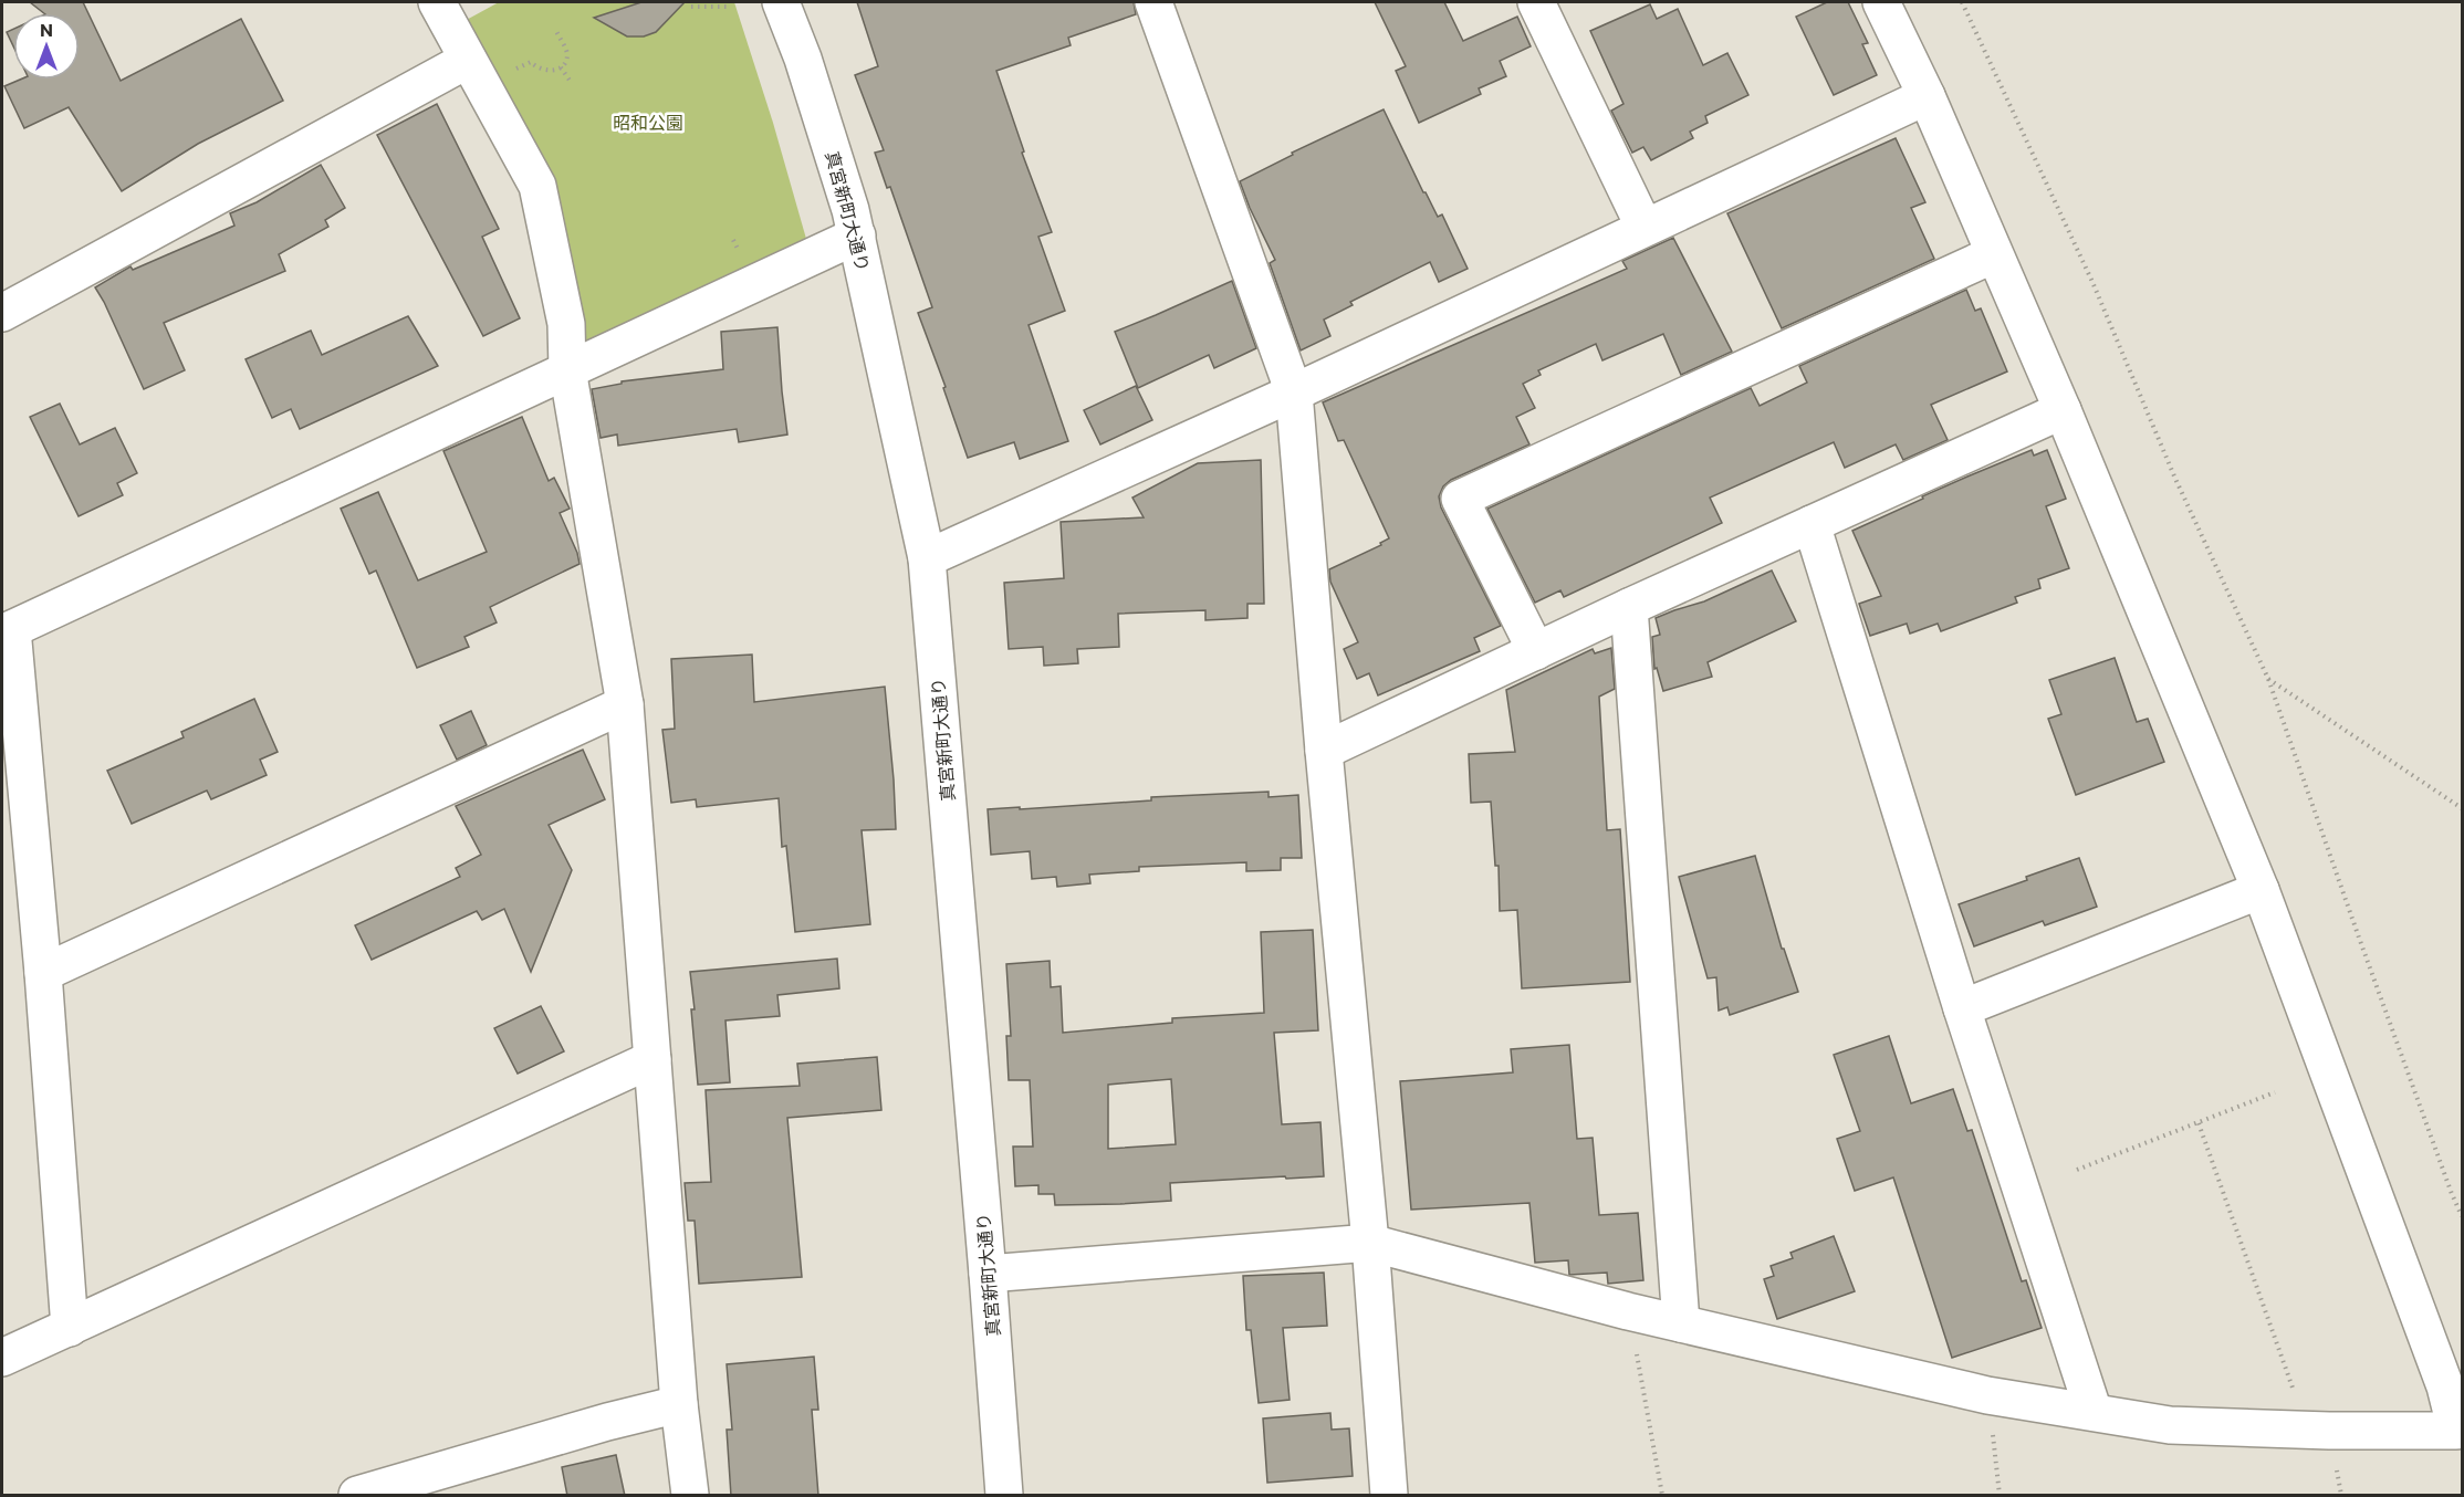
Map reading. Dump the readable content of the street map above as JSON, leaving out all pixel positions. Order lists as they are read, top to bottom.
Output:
{
  "streets": {
    "street": ["真宮新町大通り"]
  },
  "parks": ["昭和公園"],
  "north": "top"
}
